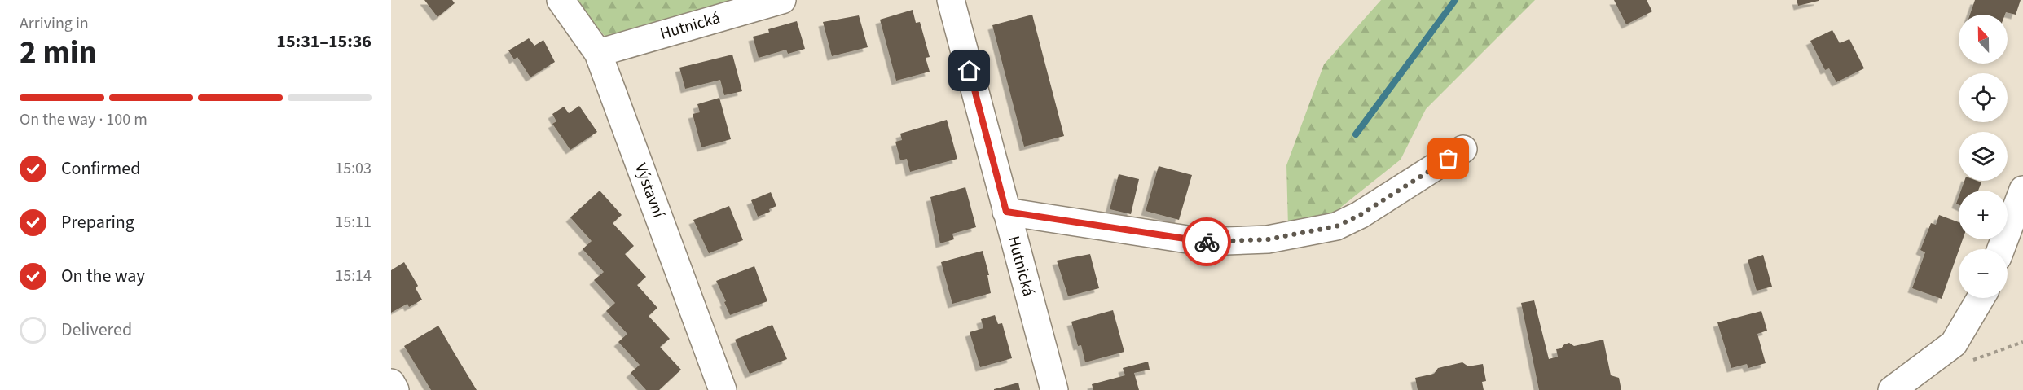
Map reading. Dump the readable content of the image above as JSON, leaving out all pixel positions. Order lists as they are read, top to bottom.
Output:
{
  "streets": {
    "street": ["Hutnická", "Výstavní"]
  },
  "crossings": [
    ["Hutnická", "Výstavní"]
  ],
  "north": "top",
  "page": {
    "heading": ["2 min", "Arriving in", "15:31–15:36"],
    "map_buttons": ["+", "−"],
    "bar": "On the way · 100 m",
    "list": [
      ["Confirmed", "15:03"],
      ["Preparing", "15:11"],
      ["On the way", "15:14"],
      "Delivered"
    ]
  }
}
